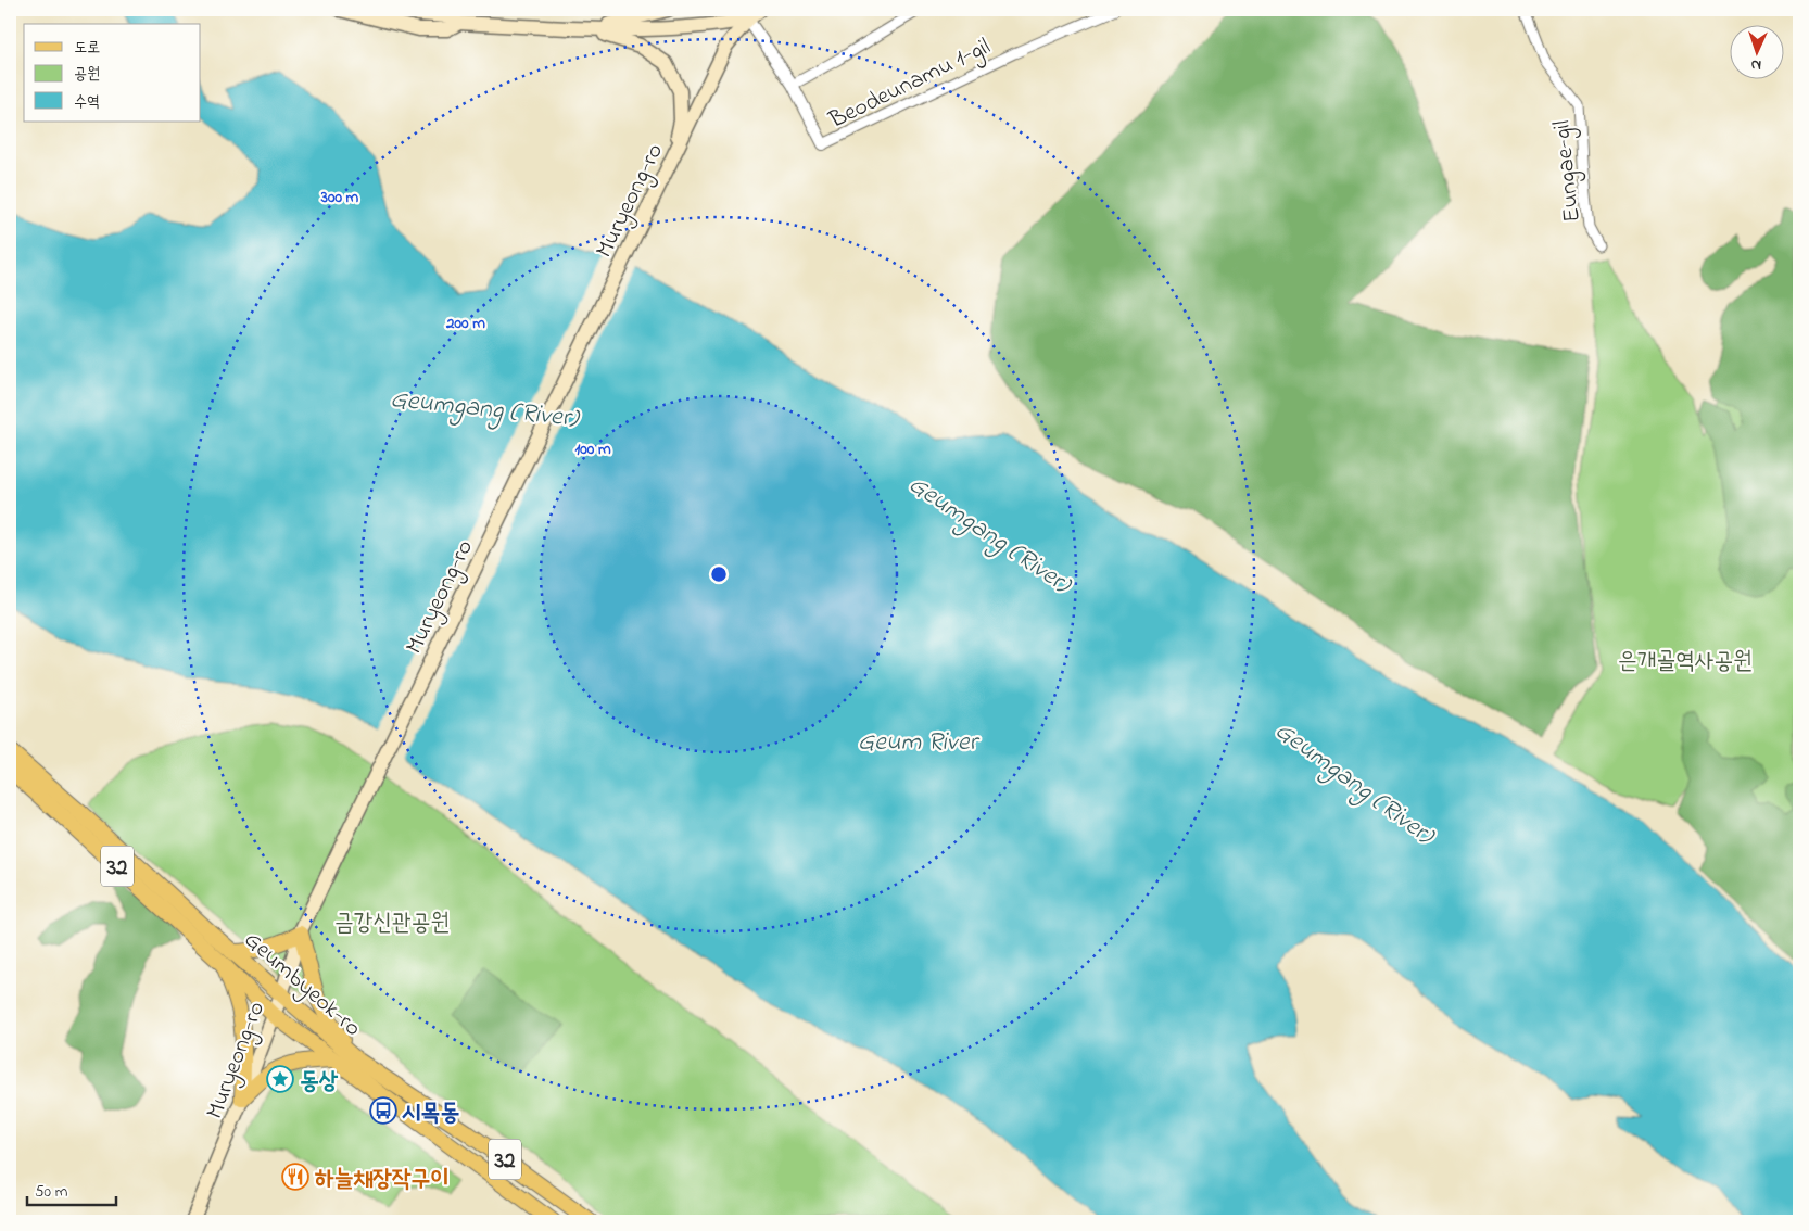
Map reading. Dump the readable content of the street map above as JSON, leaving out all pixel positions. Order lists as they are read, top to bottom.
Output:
{
  "streets": {
    "main road": ["Muryeong-ro", "32", "Geumbyeok-ro"],
    "street": ["Beodeunamu 1-gil", "Eungae-gil"]
  },
  "crossings": [
    ["Beodeunamu 1-gil", "Muryeong-ro"],
    ["Muryeong-ro", "Geumbyeok-ro"]
  ],
  "water": ["Geumgang (River)", "Geum River"],
  "parks": ["은개골역사공원", "금강신관공원"],
  "places": {
    "place": ["동상"],
    "bus stop": ["시목동"],
    "restaurant": ["하늘채장작구이"]
  },
  "legend": ["도로", "공원", "수역"],
  "scale_bar": "50 m",
  "north": "bottom",
  "rings": ["300 m", "200 m", "100 m"]
}
